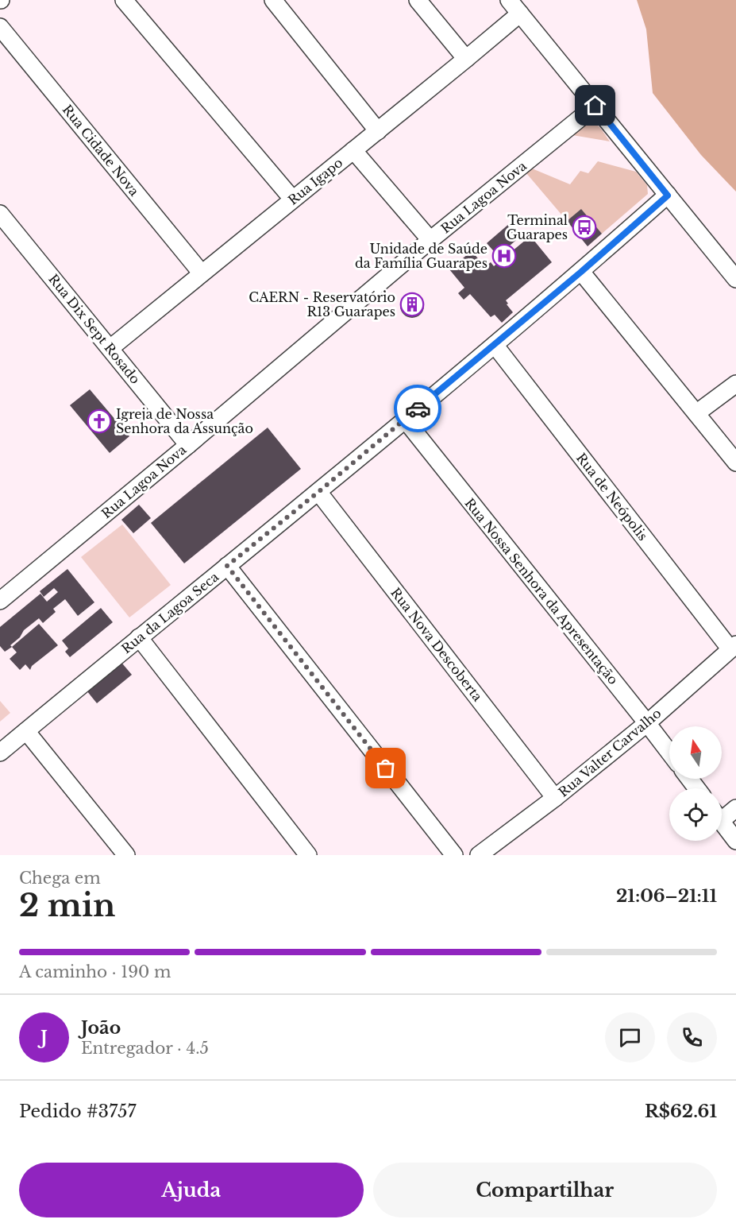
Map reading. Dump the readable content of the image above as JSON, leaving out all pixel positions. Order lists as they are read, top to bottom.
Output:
{
  "streets": {
    "street": [
      "Rua Cidade Nova",
      "Rua Igapo",
      "Rua Lagoa Nova",
      "Rua Dix Sept Rosado",
      "Rua de Neópolis",
      "Rua Nossa Senhora da Apresentação",
      "Rua da Lagoa Seca",
      "Rua Nova Descoberta",
      "Rua Valter Carvalho"
    ]
  },
  "crossings": [
    ["Rua Cidade Nova", "Rua Igapo"],
    ["Rua Igapo", "Rua Dix Sept Rosado"],
    ["Rua Lagoa Nova", "Rua Dix Sept Rosado"],
    ["Rua de Neópolis", "Rua da Lagoa Seca"],
    ["Rua de Neópolis", "Rua Valter Carvalho"],
    ["Rua Nossa Senhora da Apresentação", "Rua da Lagoa Seca"],
    ["Rua Nossa Senhora da Apresentação", "Rua Valter Carvalho"],
    ["Rua da Lagoa Seca", "Rua Nova Descoberta"],
    ["Rua Nova Descoberta", "Rua Valter Carvalho"]
  ],
  "places": {
    "bus stop": ["Terminal Guarapes"],
    "hospital": ["Unidade de Saúde da Família Guarapes"],
    "building": ["CAERN - Reservatório R13 Guarapes"],
    "church": ["Igreja de Nossa Senhora da Assunção"]
  },
  "north": "top",
  "page": {
    "heading": ["2 min", "Chega em", "21:06–21:11"],
    "panel": [
      "João",
      "Entregador · 4.5",
      "Pedido #3757",
      "R$62.61"
    ],
    "bar": "A caminho · 190 m",
    "round": "J",
    "buttons": ["Ajuda", "Compartilhar"]
  }
}
